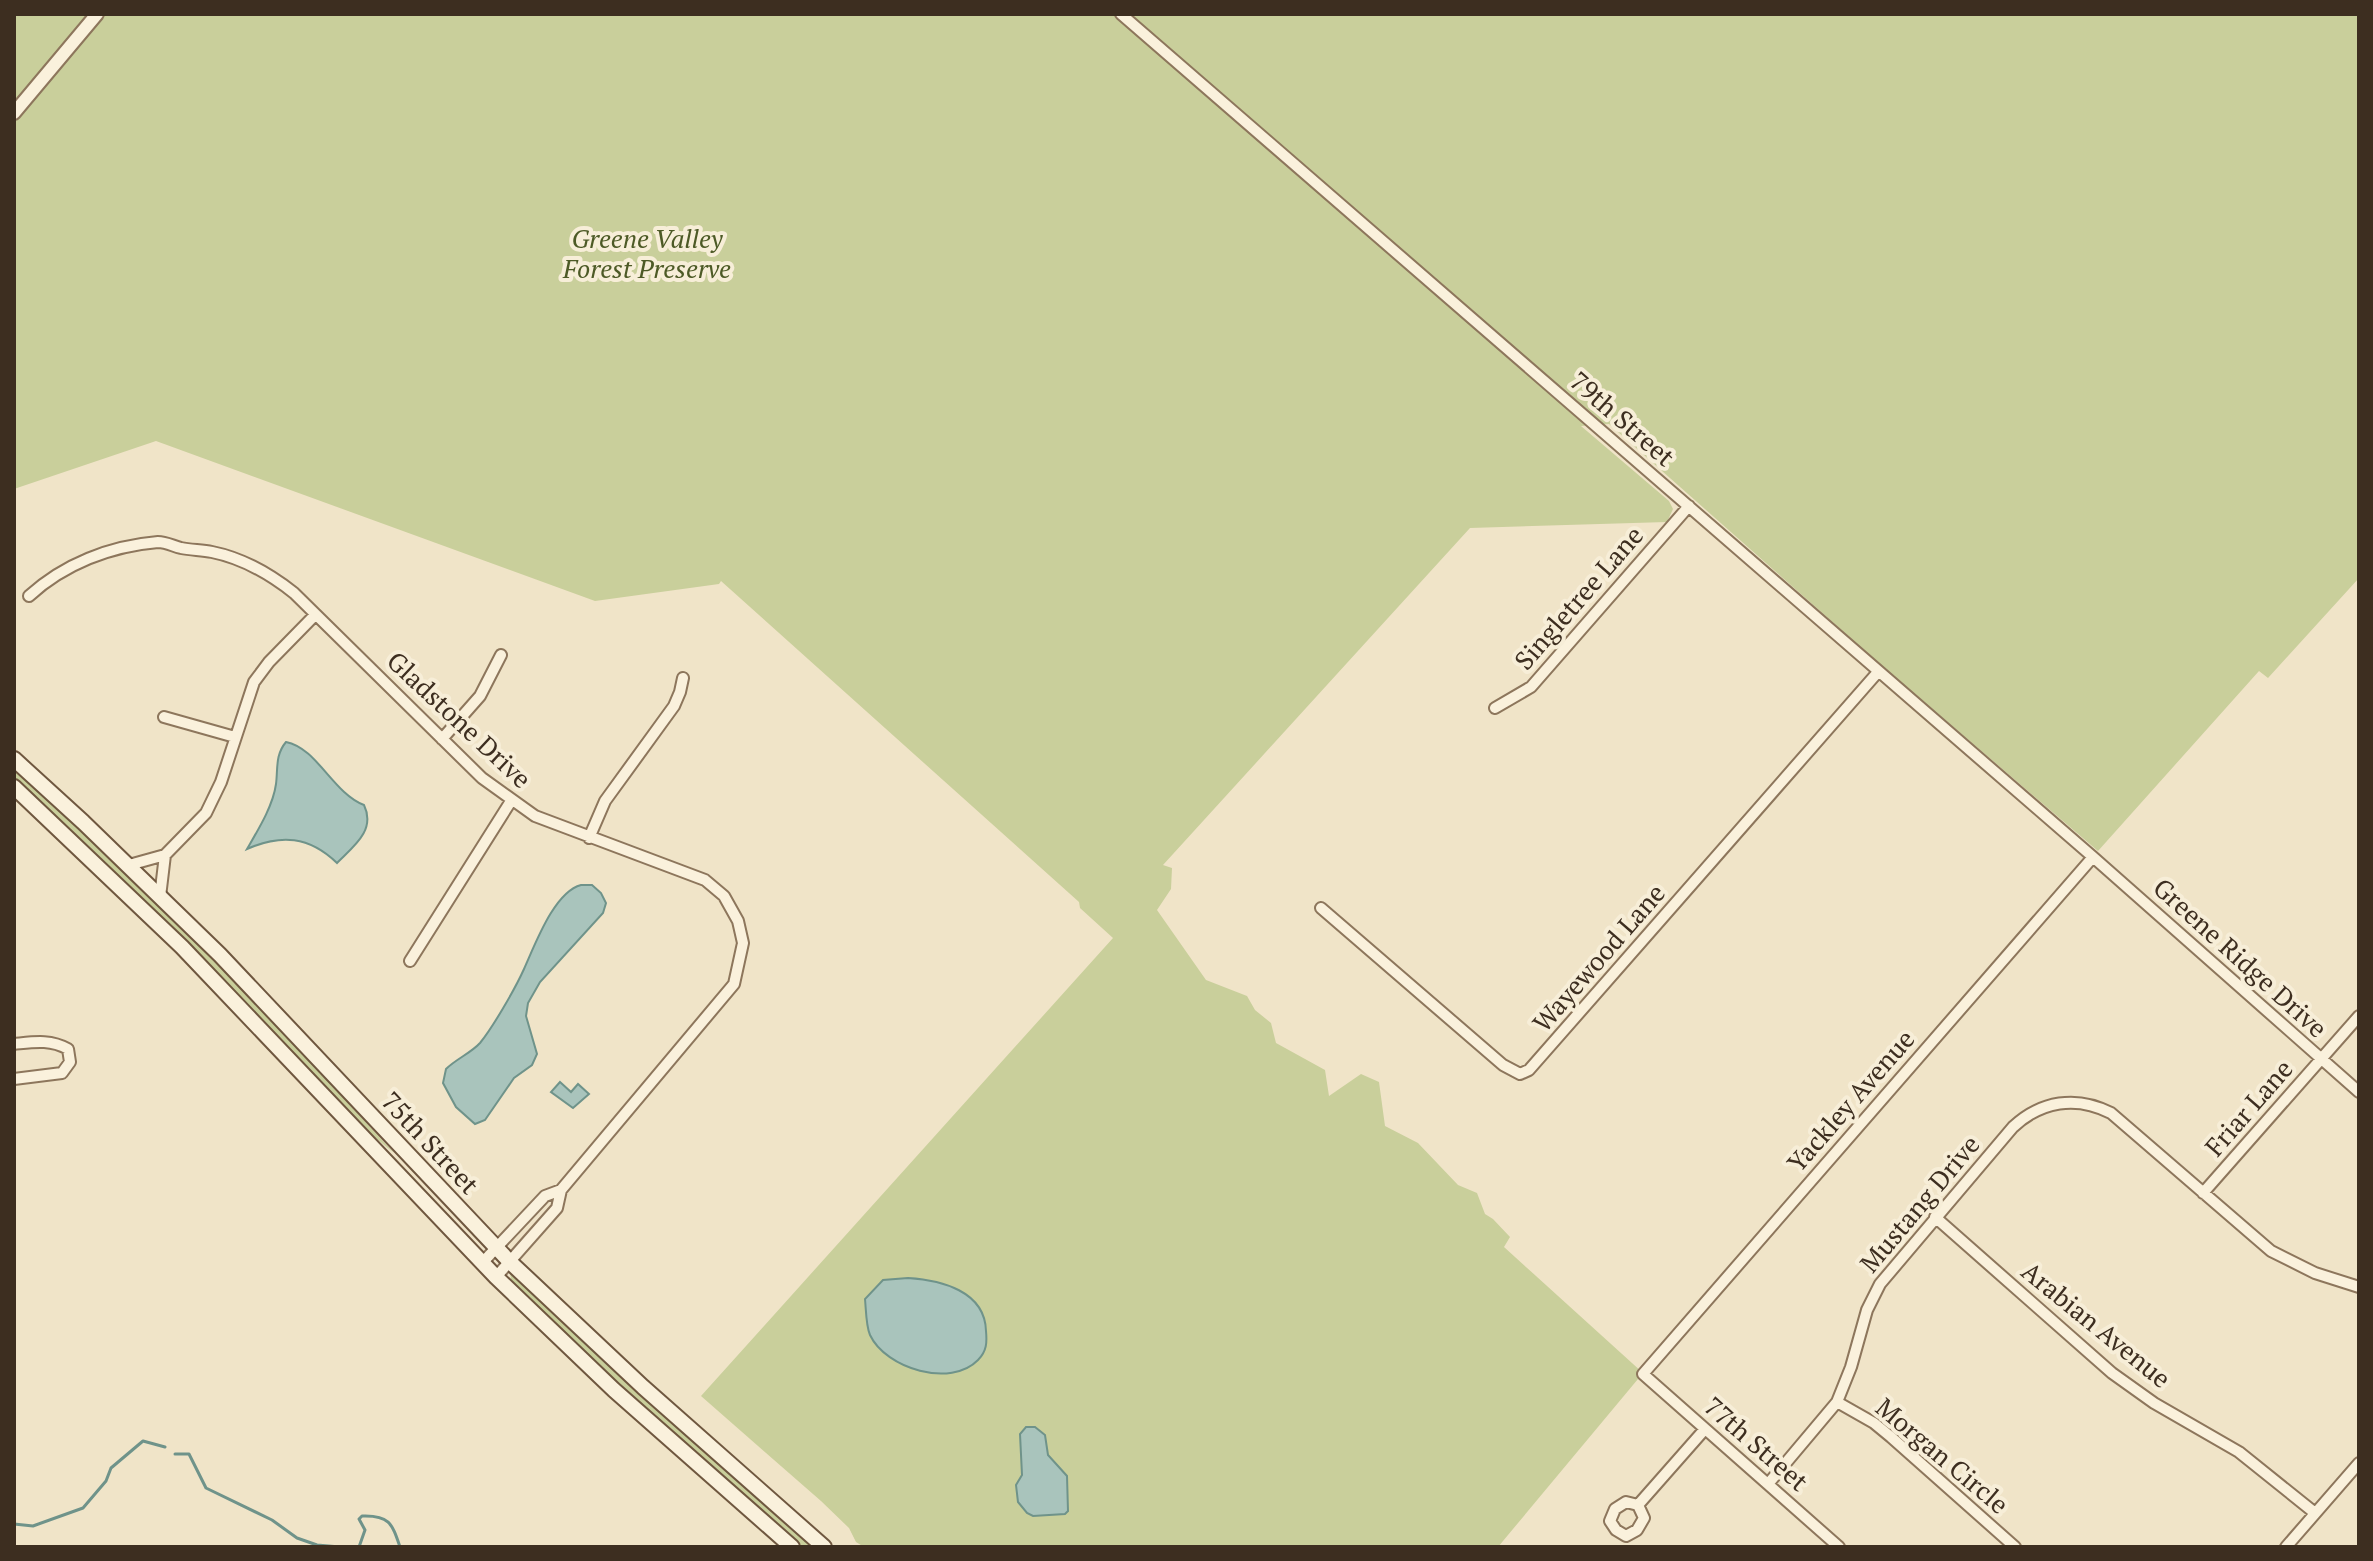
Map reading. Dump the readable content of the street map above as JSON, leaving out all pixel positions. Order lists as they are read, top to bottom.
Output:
{
  "streets": {
    "main road": ["75th Street"],
    "street": [
      "79th Street",
      "Singletree Lane",
      "Gladstone Drive",
      "Wayewood Lane",
      "Greene Ridge Drive",
      "Yackley Avenue",
      "Friar Lane",
      "Mustang Drive",
      "Arabian Avenue",
      "77th Street",
      "Morgan Circle"
    ]
  },
  "crossings": [
    ["79th Street", "Singletree Lane"],
    ["79th Street", "Wayewood Lane"],
    ["79th Street", "Greene Ridge Drive"],
    ["79th Street", "Yackley Avenue"],
    ["Gladstone Drive", "75th Street"],
    ["Greene Ridge Drive", "Yackley Avenue"],
    ["Greene Ridge Drive", "Friar Lane"],
    ["Yackley Avenue", "77th Street"],
    ["Friar Lane", "Mustang Drive"],
    ["Mustang Drive", "Arabian Avenue"],
    ["Mustang Drive", "77th Street"],
    ["Mustang Drive", "Morgan Circle"]
  ],
  "parks": ["Greene Valley Forest Preserve"]
}
